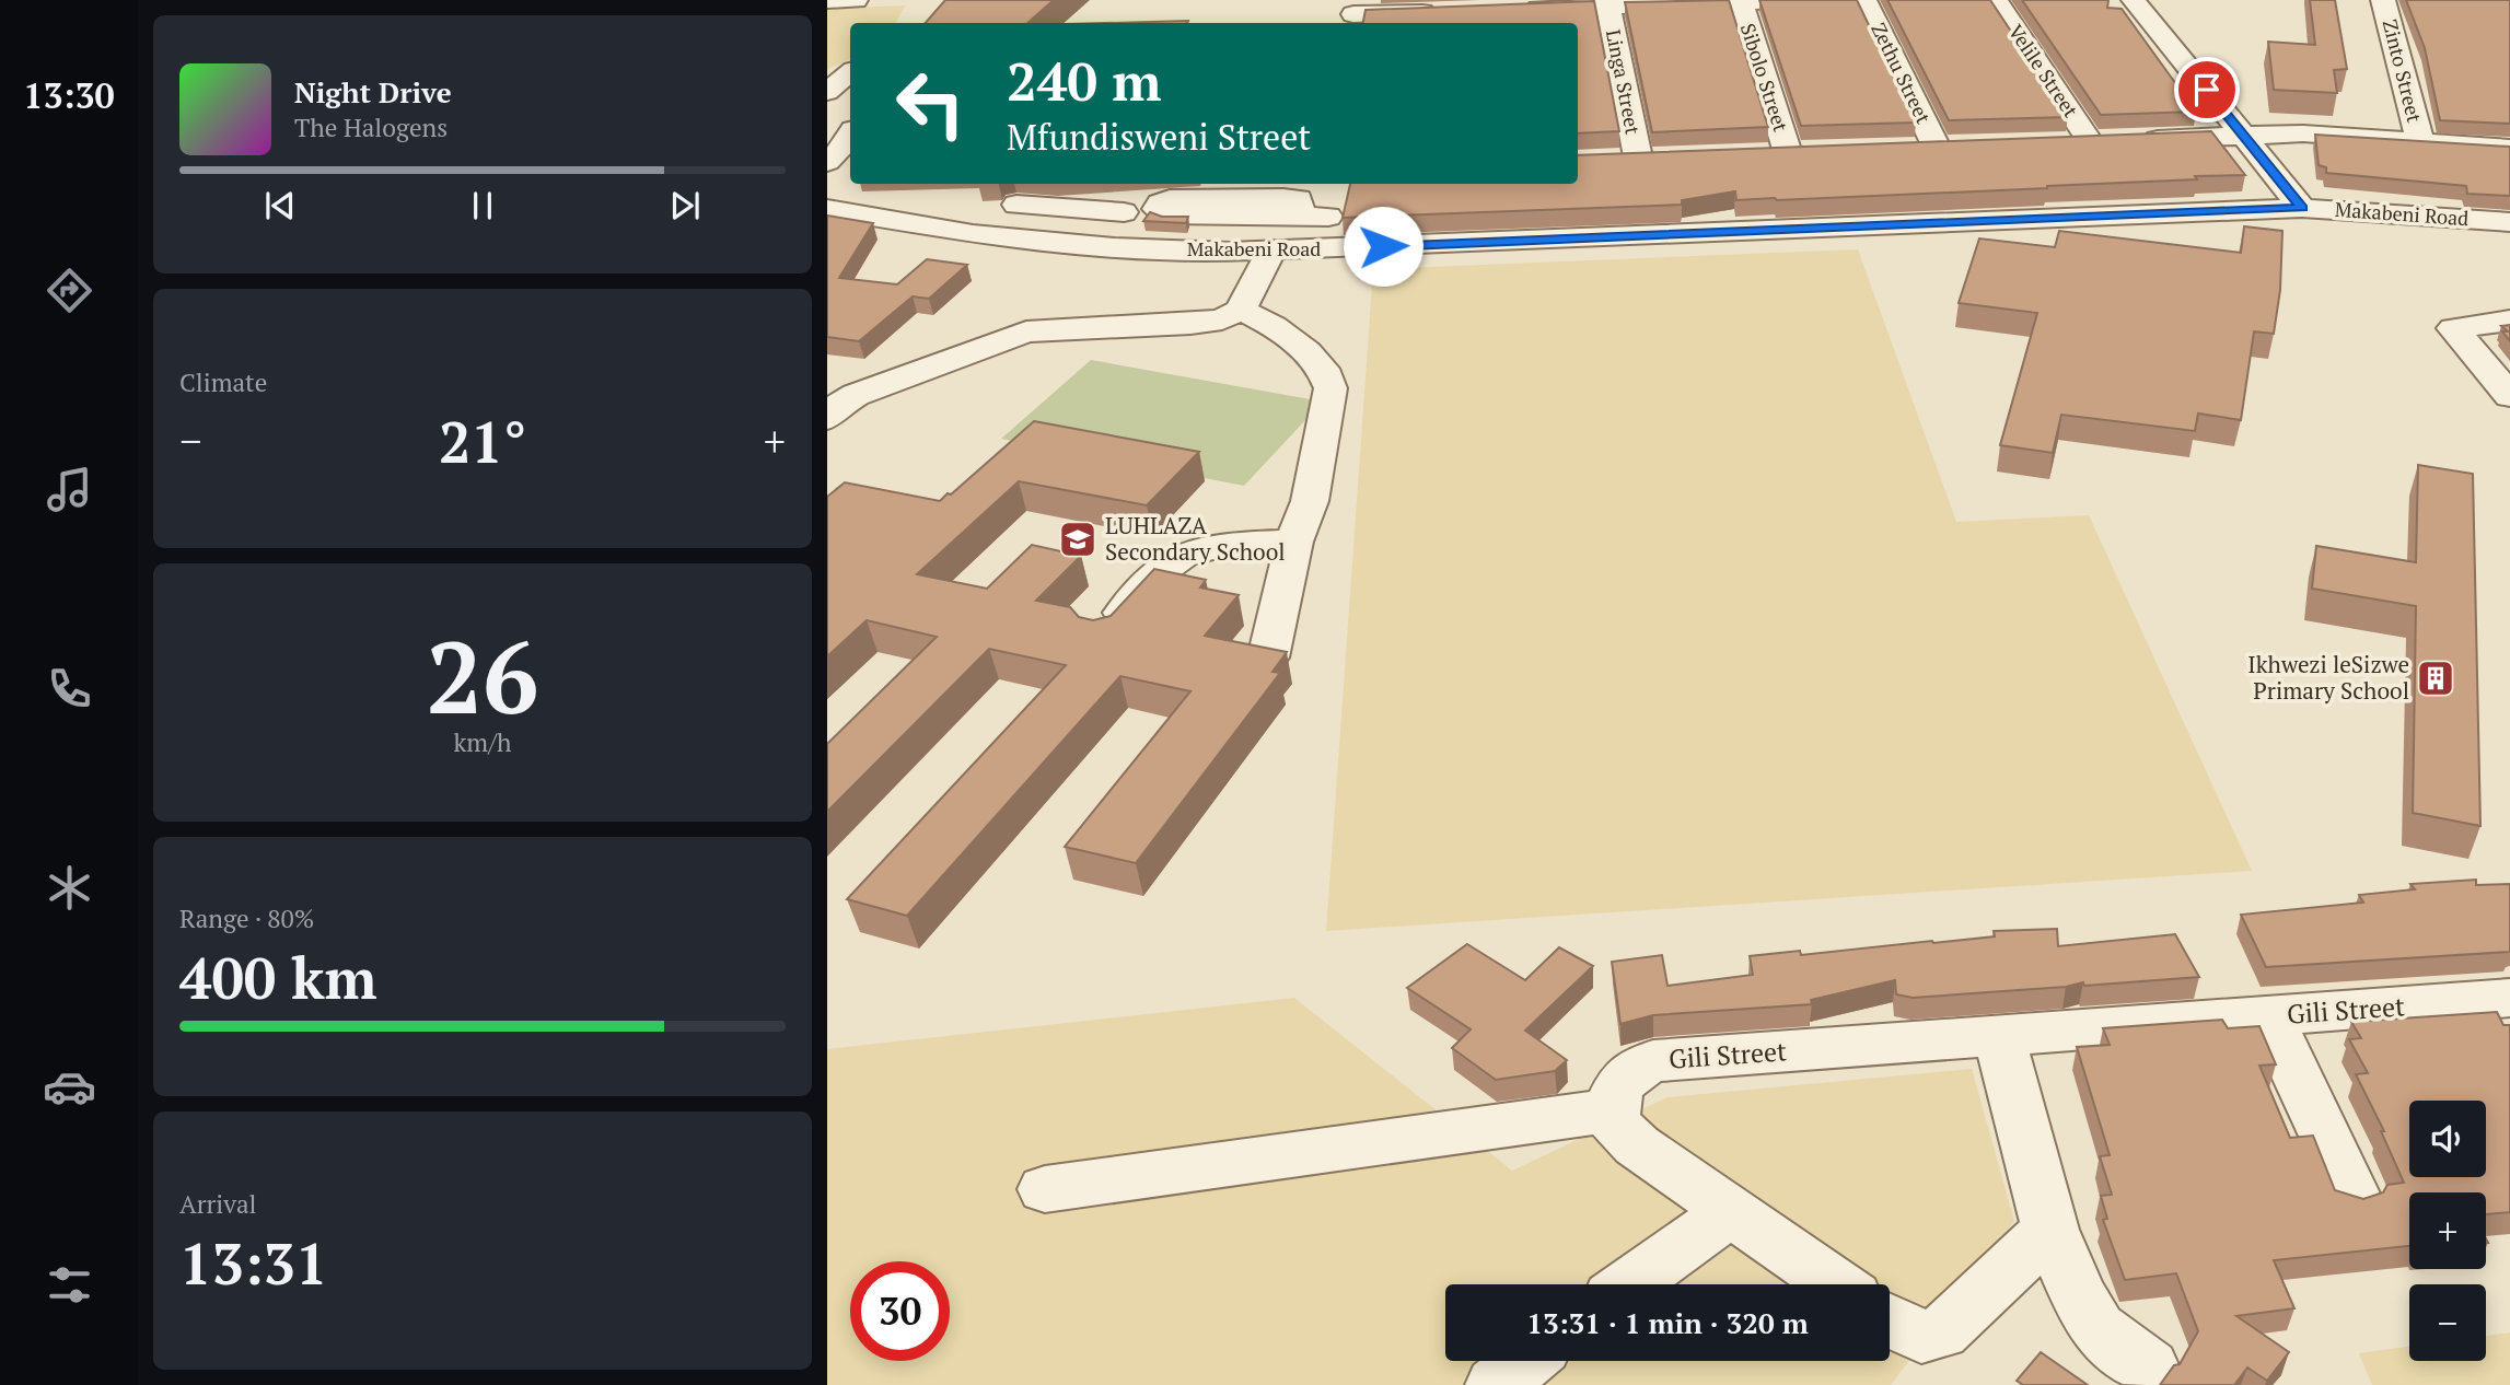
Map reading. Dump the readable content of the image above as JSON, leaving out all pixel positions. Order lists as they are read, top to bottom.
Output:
{
  "streets": {
    "street": [
      "Velile Street",
      "Zinto Street",
      "Zethu Street",
      "Sibolo Street",
      "Linga Street",
      "Makabeni Road",
      "Gili Street"
    ]
  },
  "places": {
    "school or university": ["LUHLAZA Secondary School"],
    "building": ["Ikhwezi leSizwe Primary School"]
  },
  "page": {
    "tabs": "13:30",
    "turn": ["240 m", "Mfundisweni Street"],
    "song": ["Night Drive", "The Halogens"],
    "tile": [
      "Climate",
      ["26", "km/h"],
      ["Range · 80%", "400 km"],
      ["Arrival", "13:31"]
    ],
    "heat": ["−", "21°", "+"],
    "map_buttons": ["+", "−"],
    "limit": "30",
    "trip": "13:31 · 1 min · 320 m"
  }
}
